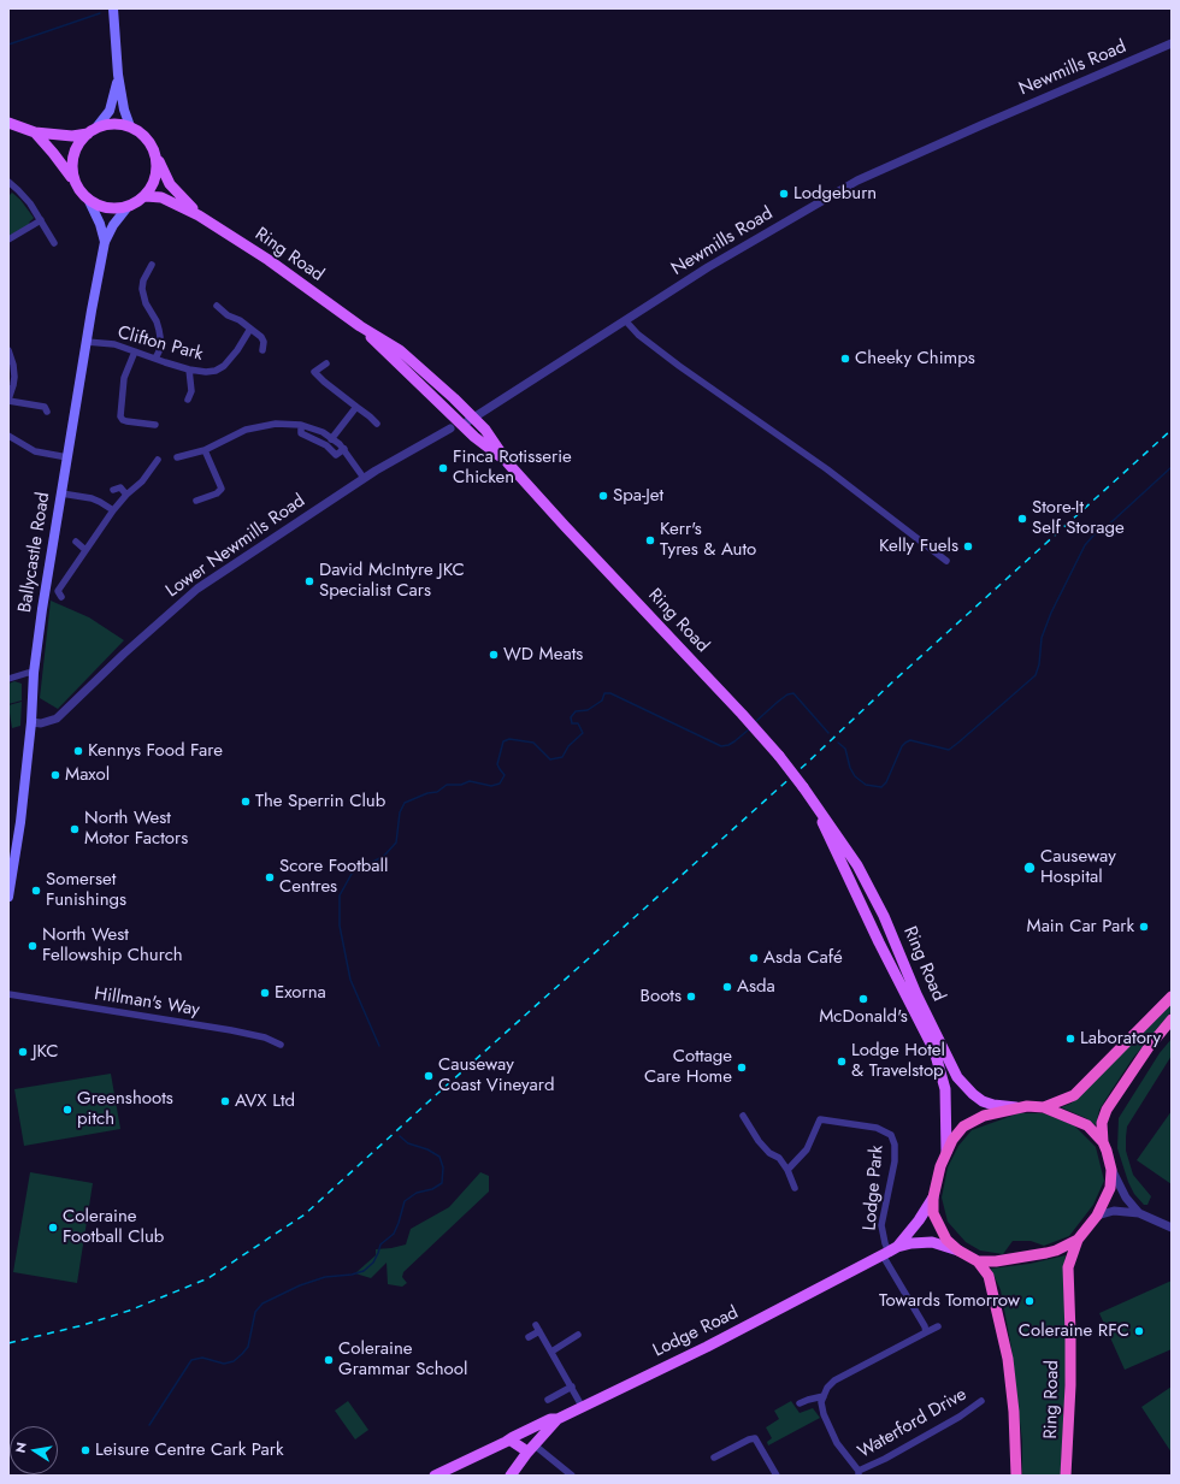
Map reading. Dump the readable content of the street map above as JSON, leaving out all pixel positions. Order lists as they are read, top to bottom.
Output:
{
  "streets": {
    "highway": ["Ring Road"],
    "main road": ["Ballycastle Road", "Lodge Road"],
    "street": [
      "Newmills Road",
      "Clifton Park",
      "Lower Newmills Road",
      "Hillman's Way",
      "Lodge Park",
      "Waterford Drive"
    ]
  },
  "crossings": [
    ["Newmills Road", "Ring Road"],
    ["Ring Road", "Ballycastle Road"],
    ["Ring Road", "Lodge Road"],
    ["Clifton Park", "Ballycastle Road"],
    ["Lower Newmills Road", "Ballycastle Road"],
    ["Lodge Park", "Lodge Road"]
  ],
  "places": [
    "Lodgeburn",
    "Cheeky Chimps",
    "Finca Rotisserie Chicken",
    "Spa-Jet",
    "Store-It Self Storage",
    "Kerr's Tyres & Auto",
    "Kelly Fuels",
    "David McIntyre JKC Specialist Cars",
    "WD Meats",
    "Kennys Food Fare",
    "Maxol",
    "The Sperrin Club",
    "North West Motor Factors",
    "Causeway Hospital",
    "Score Football Centres",
    "Somerset Funishings",
    "Main Car Park",
    "North West Fellowship Church",
    "Asda Café",
    "Asda",
    "Exorna",
    "Boots",
    "McDonald's",
    "Laboratory",
    "JKC",
    "Lodge Hotel & Travelstop",
    "Cottage Care Home",
    "Causeway Coast Vineyard",
    "AVX Ltd",
    "Greenshoots pitch",
    "Coleraine Football Club",
    "Towards Tomorrow",
    "Coleraine RFC",
    "Coleraine Grammar School",
    "Leisure Centre Cark Park"
  ],
  "north": "left"
}
